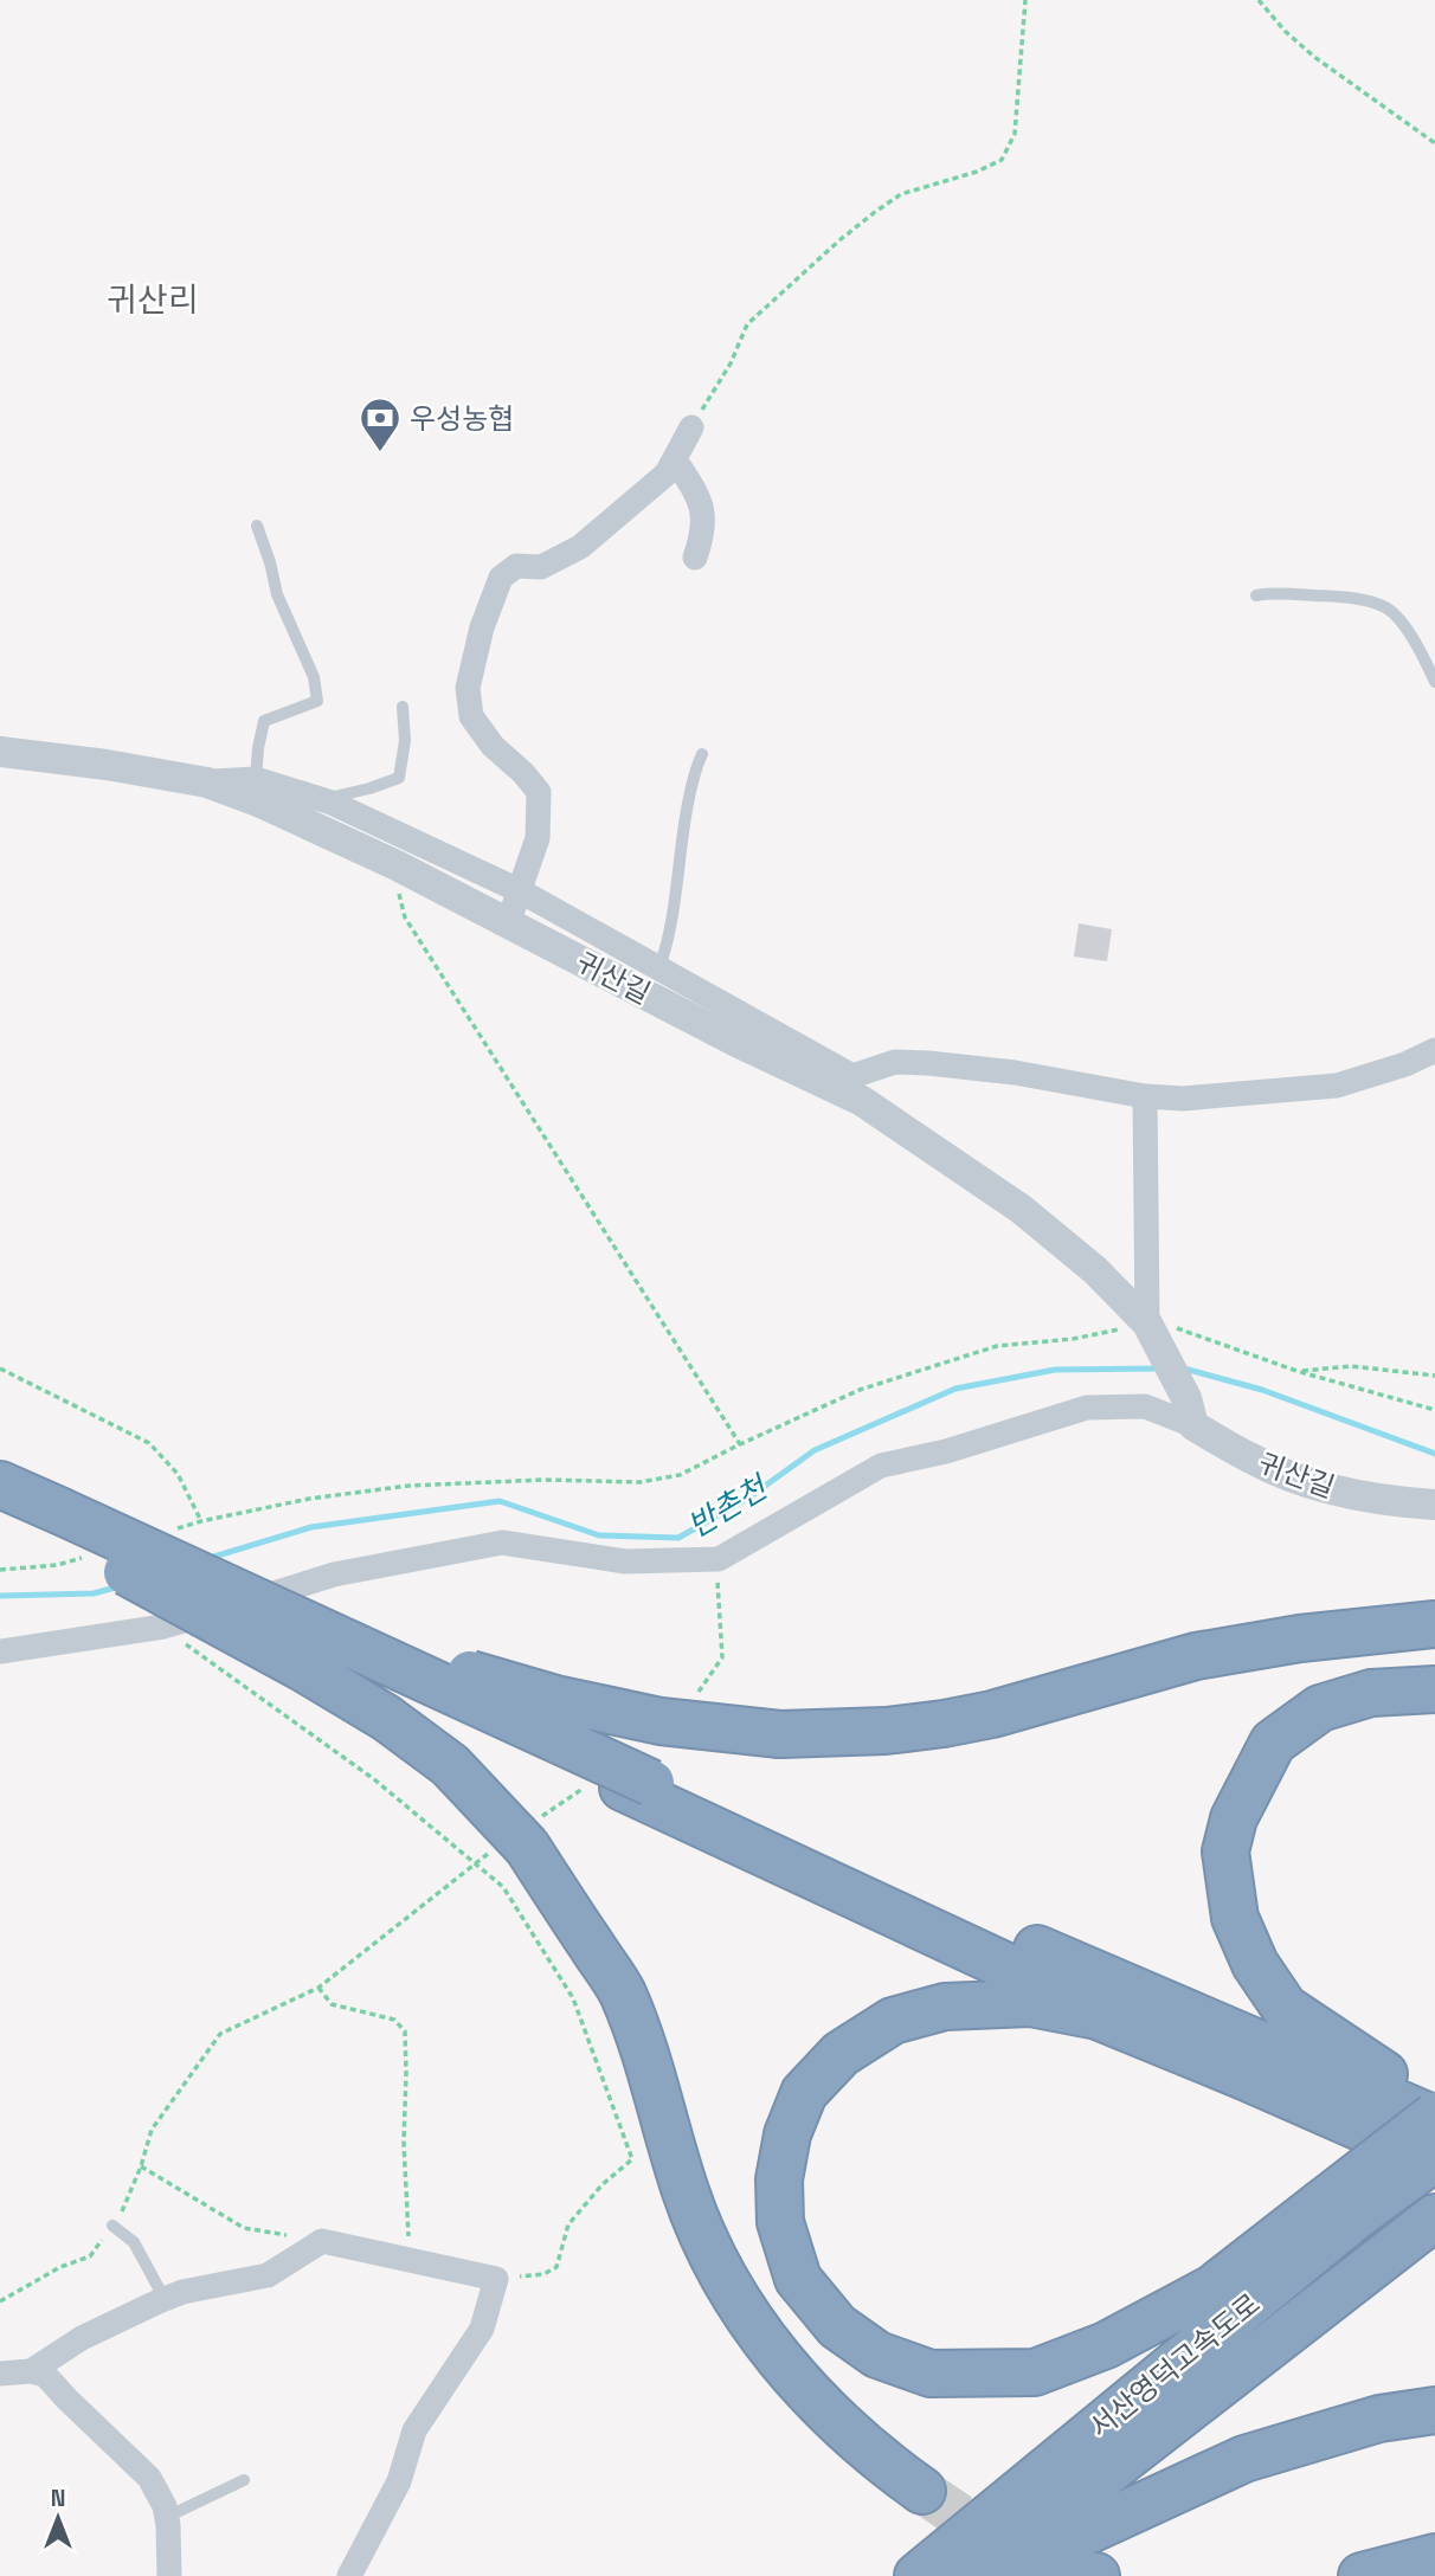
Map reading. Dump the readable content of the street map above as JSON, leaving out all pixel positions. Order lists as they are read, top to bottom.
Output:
{
  "streets": {
    "highway": ["서산영덕고속도로"],
    "street": ["귀산길"]
  },
  "districts": ["귀산리"],
  "water": ["반촌천"],
  "places": {
    "bank": ["우성농협"]
  },
  "north": "top"
}
